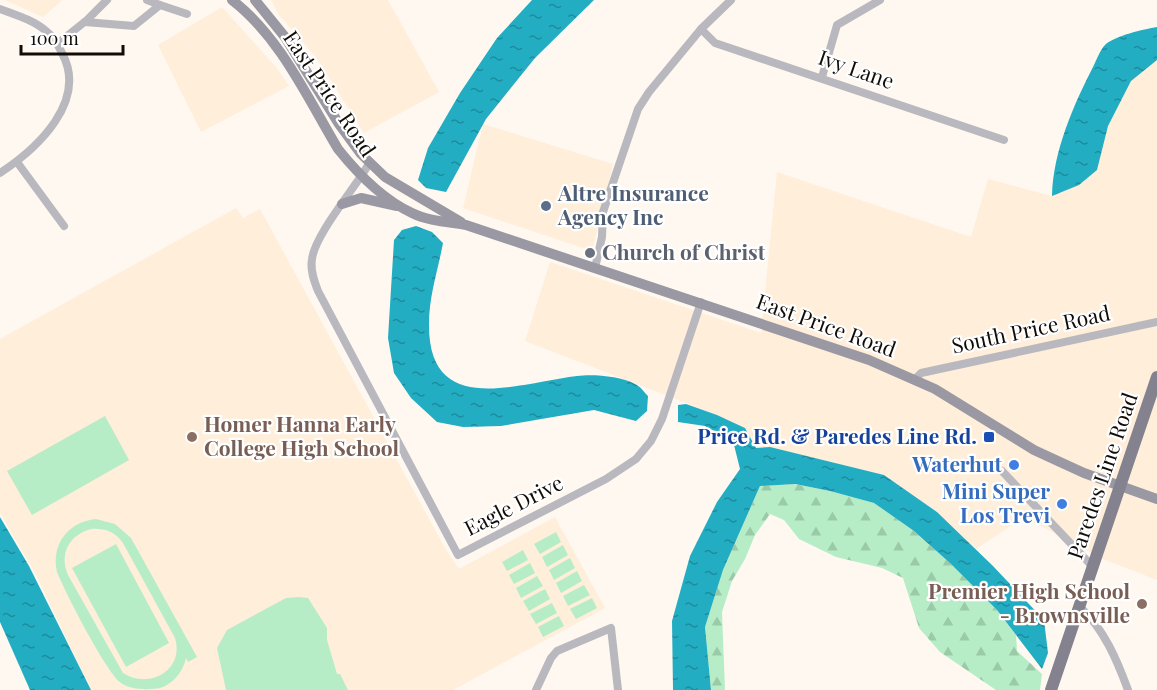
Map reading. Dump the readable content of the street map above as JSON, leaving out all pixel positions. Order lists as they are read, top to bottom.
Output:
{
  "streets": {
    "main road": ["East Price Road", "Paredes Line Road"],
    "street": ["Ivy Lane", "South Price Road", "Eagle Drive"]
  },
  "crossings": [
    ["East Price Road", "South Price Road"],
    ["East Price Road", "Paredes Line Road"],
    ["East Price Road", "Eagle Drive"]
  ],
  "places": {
    "other": [
      "Altre Insurance Agency Inc",
      "Church of Christ",
      "Homer Hanna Early College High School",
      "Waterhut",
      "Mini Super Los Trevi",
      "Premier High School - Brownsville"
    ],
    "transit": ["Price Rd. & Paredes Line Rd."]
  },
  "scale_bar": "100 m"
}
